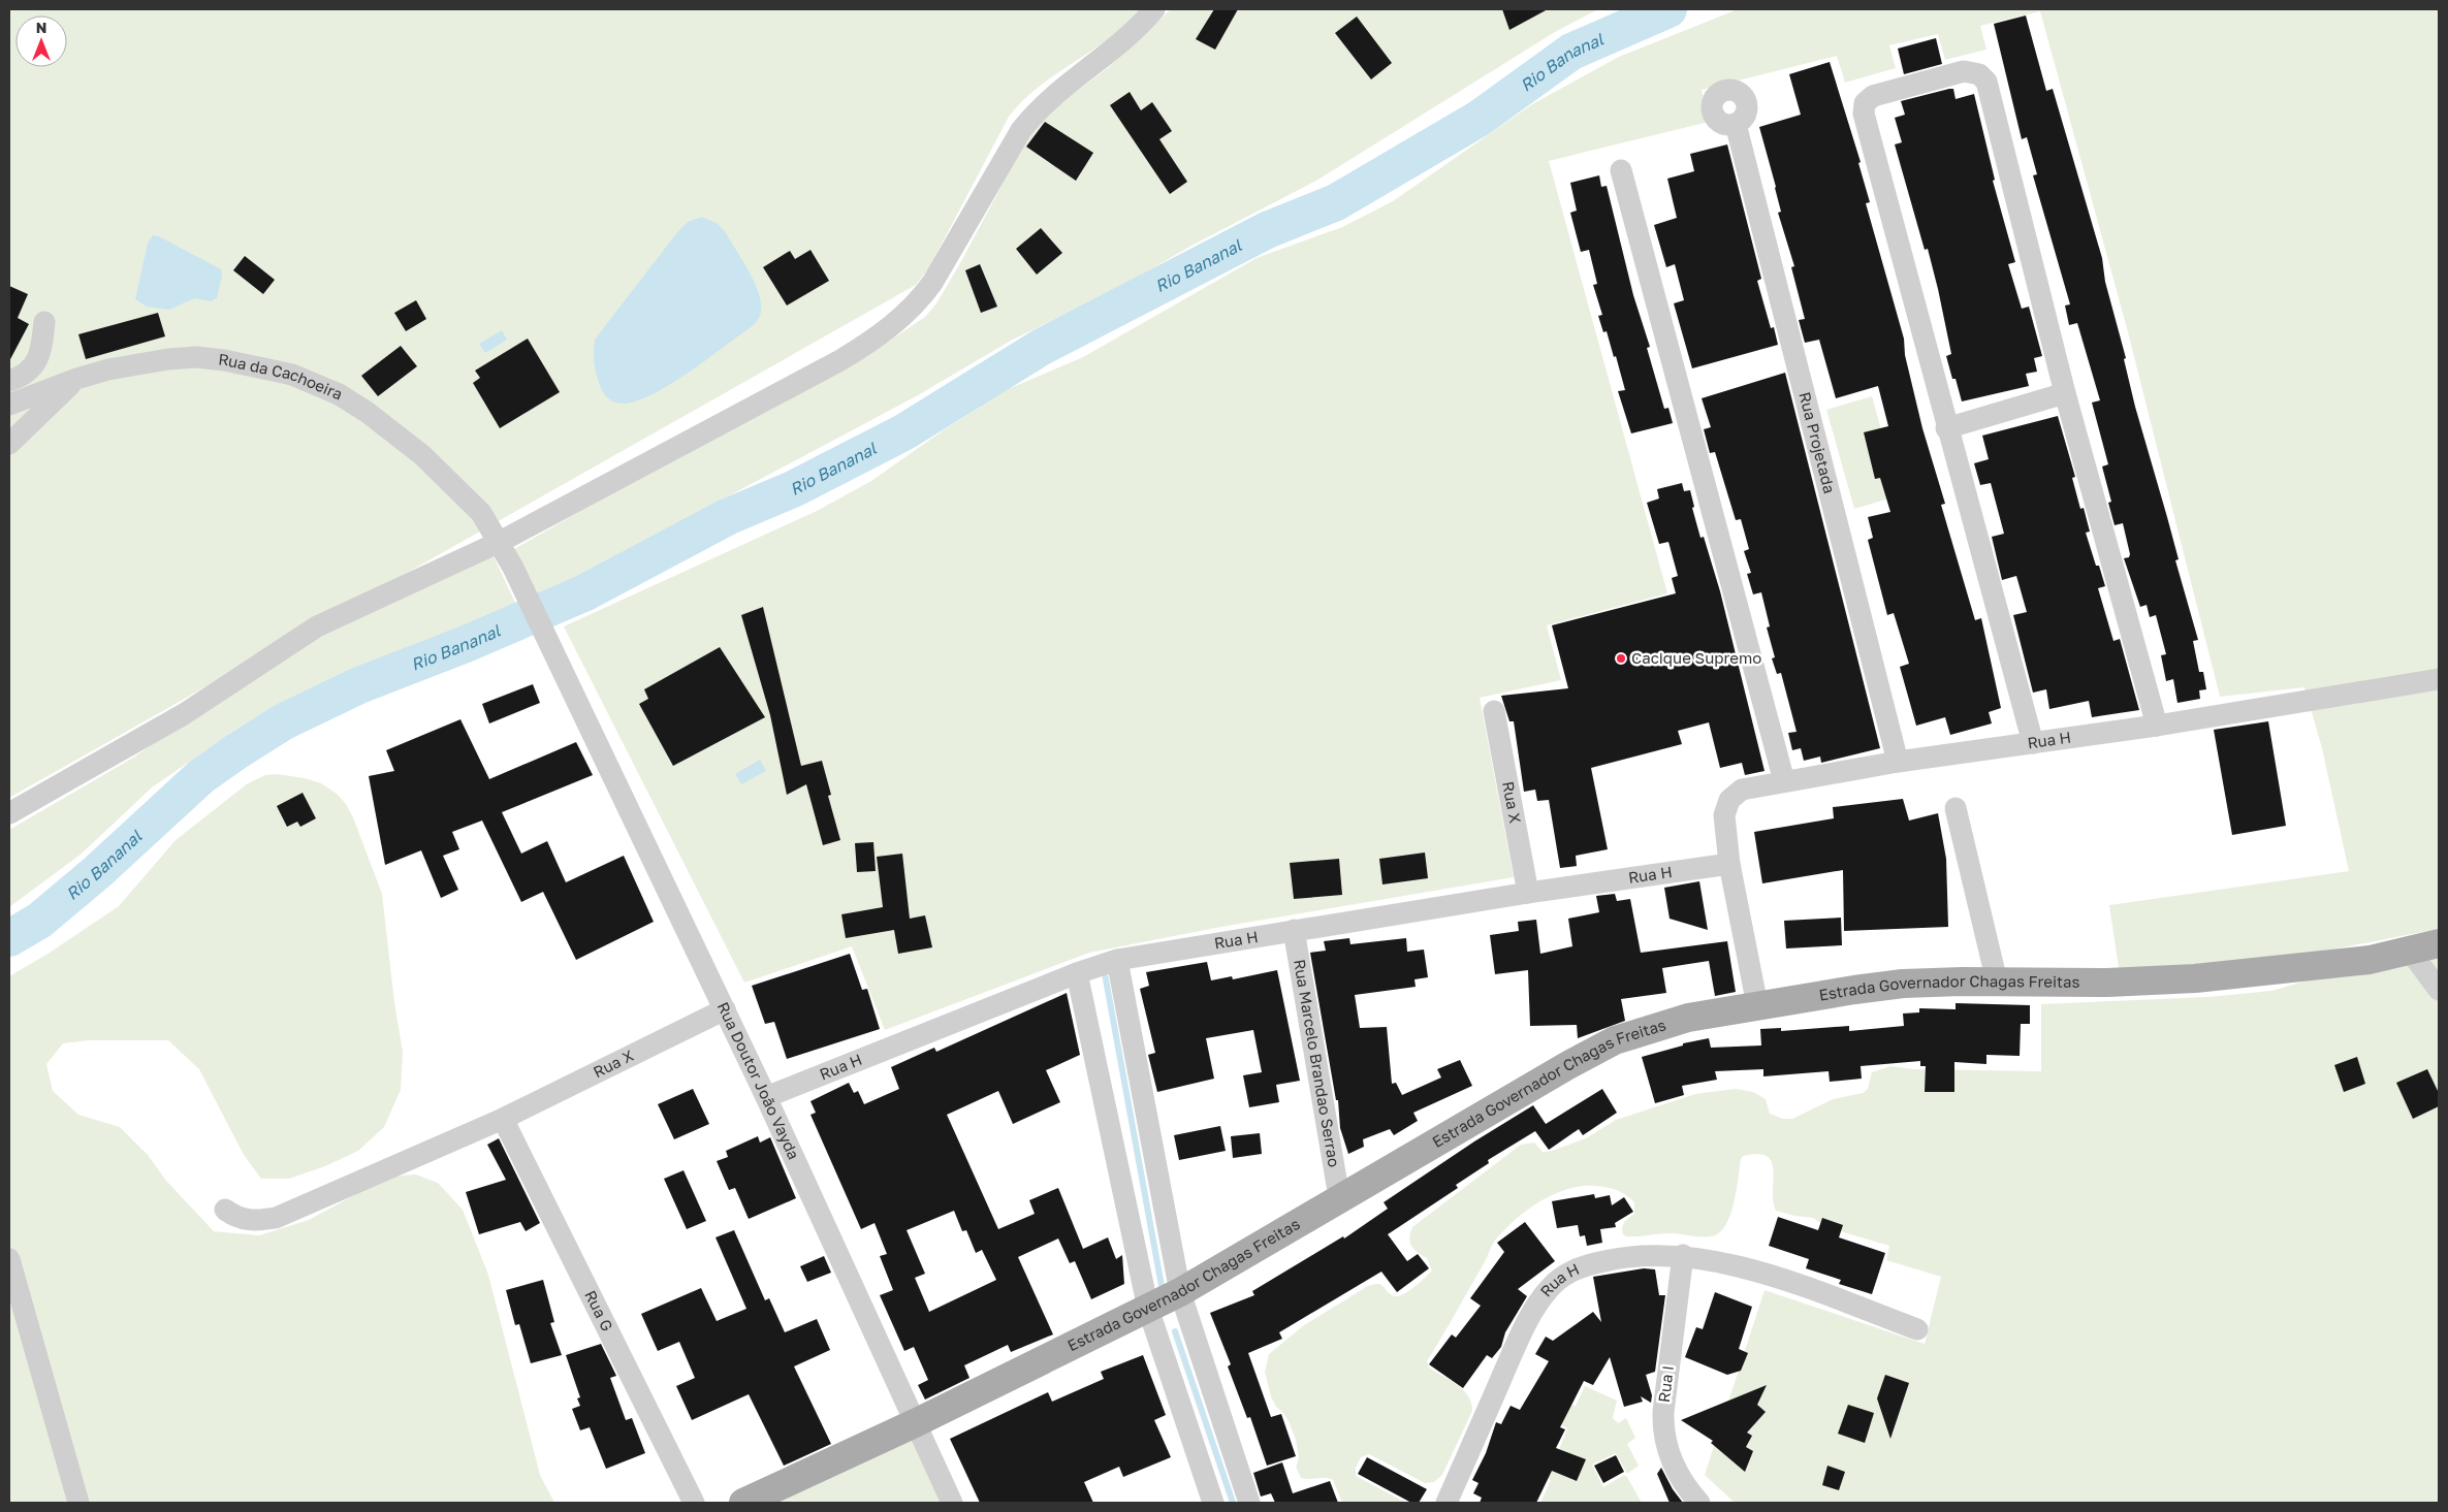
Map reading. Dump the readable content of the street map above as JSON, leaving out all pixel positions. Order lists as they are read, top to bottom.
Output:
{
  "streets": {
    "main road": ["Estrada Governador Chagas Freitas"],
    "street": [
      "Rua da Cachoeira",
      "Rua Projetada",
      "Rua H",
      "Rua X",
      "Rua Marcelo Brandao Serrao",
      "Rua Doutor João Vayda",
      "Rua G",
      "Rua I"
    ]
  },
  "crossings": [
    ["Rua da Cachoeira", "Rua Doutor João Vayda"],
    ["Rua Projetada", "Rua H"],
    ["Rua H", "Rua X"],
    ["Rua H", "Estrada Governador Chagas Freitas"],
    ["Rua H", "Rua Marcelo Brandao Serrao"],
    ["Rua H", "Rua Doutor João Vayda"],
    ["Rua H", "Rua I"],
    ["Rua X", "Rua Doutor João Vayda"],
    ["Rua X", "Rua G"],
    ["Estrada Governador Chagas Freitas", "Rua Marcelo Brandao Serrao"],
    ["Estrada Governador Chagas Freitas", "Rua Doutor João Vayda"]
  ],
  "water": ["Rio Bananal"],
  "places": ["Cacique Supremo"],
  "north": "top"
}
